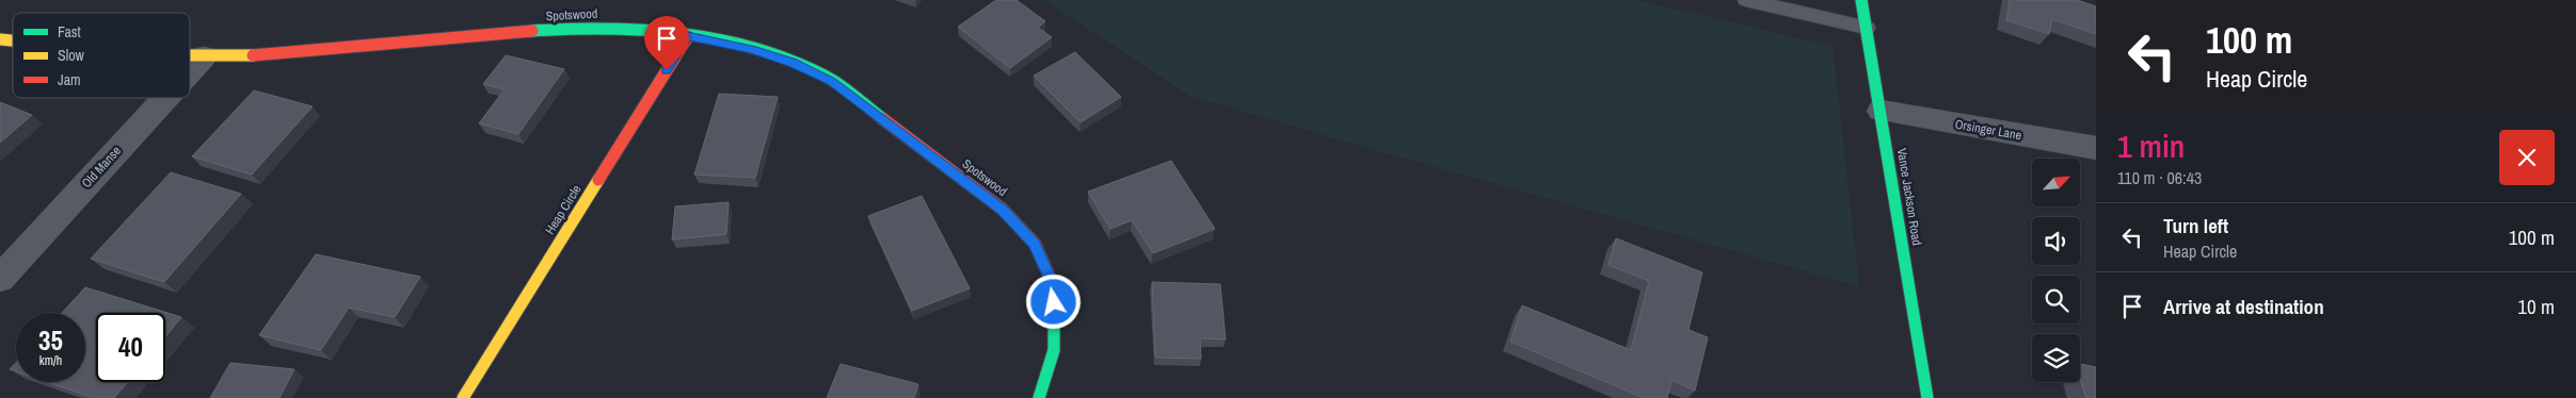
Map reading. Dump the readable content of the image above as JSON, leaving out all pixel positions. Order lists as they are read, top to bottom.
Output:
{
  "streets": {
    "street": [
      "Spotswood",
      "Orsinger Lane",
      "Old Manse",
      "Vance Jackson Road",
      "Heap Circle"
    ]
  },
  "crossings": [
    ["Spotswood", "Old Manse"],
    ["Spotswood", "Heap Circle"],
    ["Orsinger Lane", "Vance Jackson Road"]
  ],
  "legend": ["Fast", "Slow", "Jam"],
  "north": "top right",
  "page": {
    "turn": ["100 m", "Heap Circle"],
    "heading": ["1 min", "110 m · 06:43"],
    "list": [
      {
        "name": "Turn left",
        "note": "Heap Circle",
        "value": "100 m"
      },
      {
        "name": "Arrive at destination",
        "value": "10 m"
      }
    ],
    "speed": "35 km/h",
    "limit": "40"
  }
}
